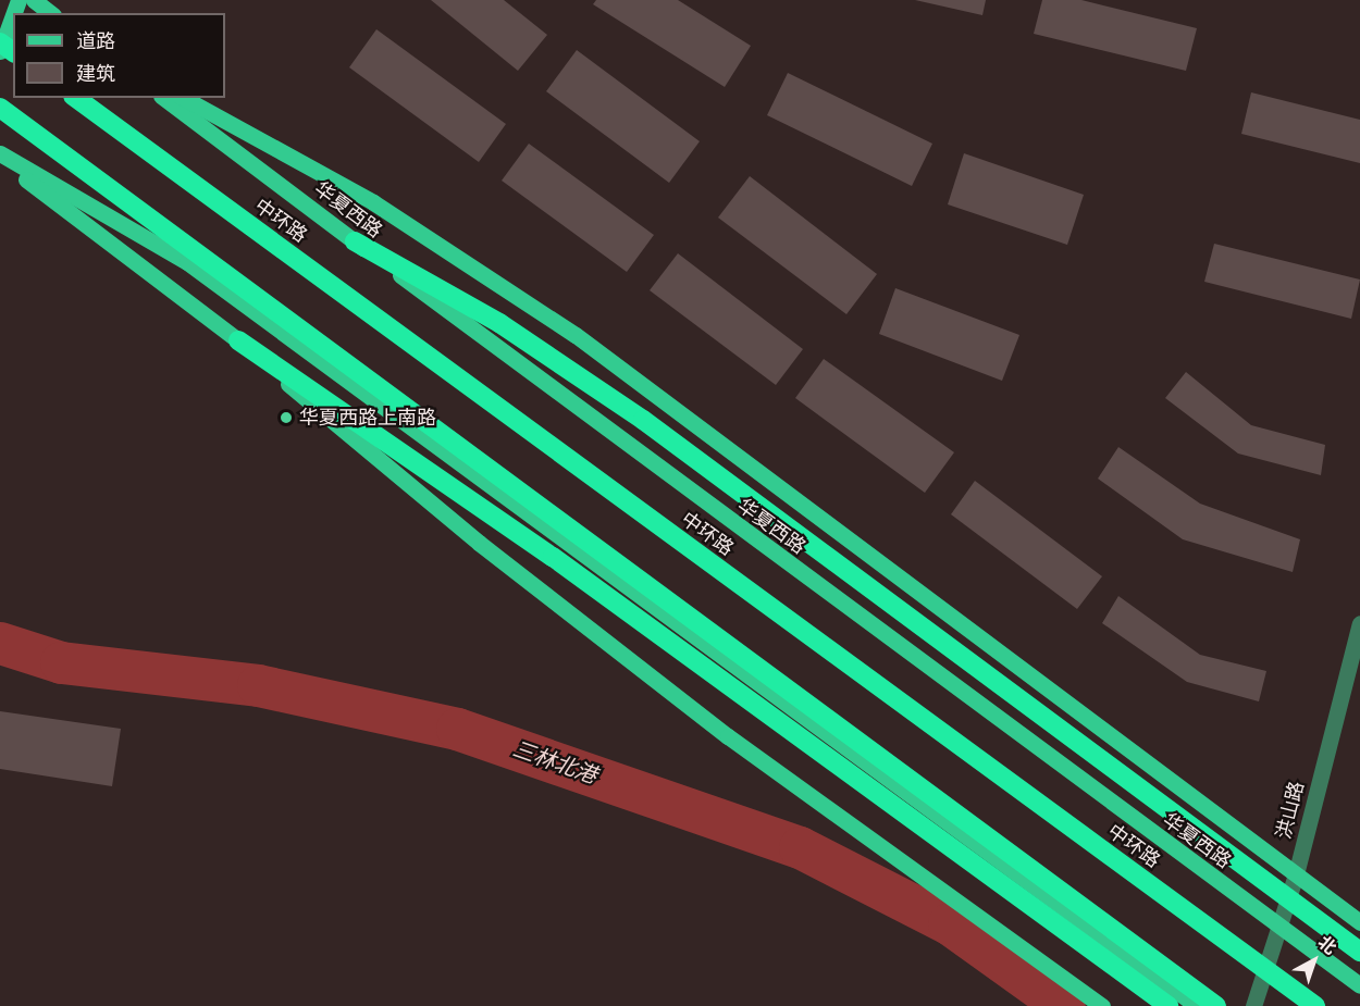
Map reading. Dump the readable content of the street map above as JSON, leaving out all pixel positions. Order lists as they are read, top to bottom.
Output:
{
  "streets": {
    "highway": ["中环路"],
    "main road": ["华夏西路"],
    "street": ["洪山路"]
  },
  "crossings": [
    ["华夏西路", "洪山路"]
  ],
  "water": ["三林北港"],
  "places": ["华夏西路上南路"],
  "legend": ["道路", "建筑"],
  "north": "top right"
}
